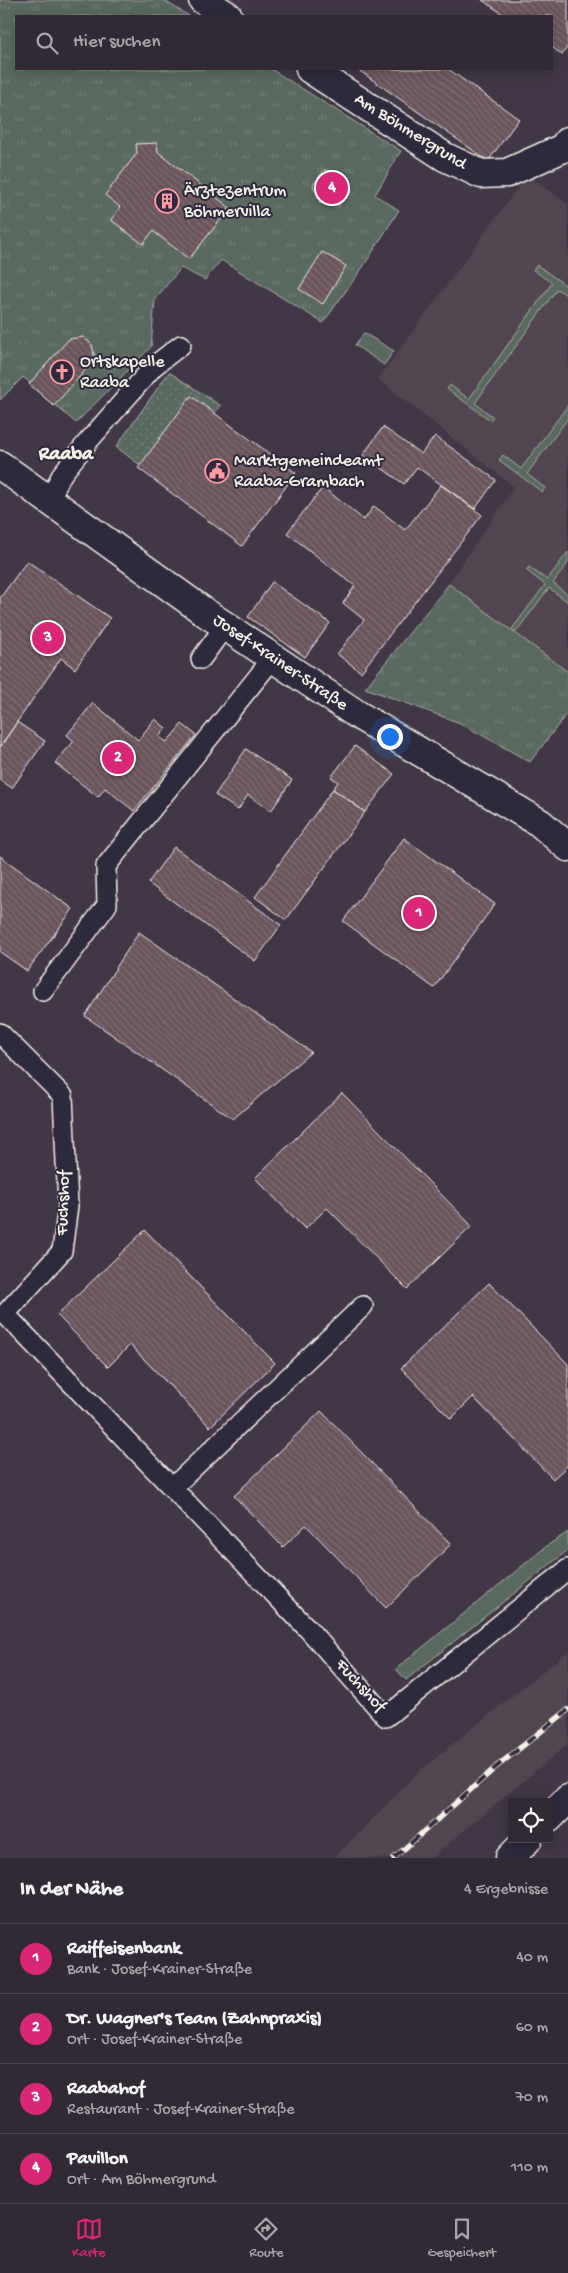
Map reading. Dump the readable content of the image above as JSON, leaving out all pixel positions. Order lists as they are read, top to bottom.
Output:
{
  "streets": {
    "main road": ["Am Böhmergrund", "Josef-Krainer-Straße"],
    "lane": ["Fuchshof"]
  },
  "districts": ["Raaba"],
  "places": {
    "building": ["Ärztezentrum Böhmervilla"],
    "church": ["Ortskapelle Raaba"],
    "public building": ["Marktgemeindeamt Raaba-Grambach"]
  },
  "page": {
    "search": "Hier suchen",
    "pins": [
      "4",
      "3",
      "2",
      "1"
    ],
    "heading": ["In der Nähe", "4 Ergebnisse"],
    "list": [
      {
        "mark": "1",
        "name": "Raiffeisenbank",
        "note": "Bank · Josef-Krainer-Straße",
        "value": "40 m"
      },
      {
        "mark": "2",
        "name": "Dr. Wagner's Team (Zahnpraxis)",
        "note": "Ort · Josef-Krainer-Straße",
        "value": "60 m"
      },
      {
        "mark": "3",
        "name": "Raabahof",
        "note": "Restaurant · Josef-Krainer-Straße",
        "value": "70 m"
      },
      {
        "mark": "4",
        "name": "Pavillon",
        "note": "Ort · Am Böhmergrund",
        "value": "110 m"
      }
    ],
    "nav": ["Karte", "Route", "Gespeichert"]
  }
}
